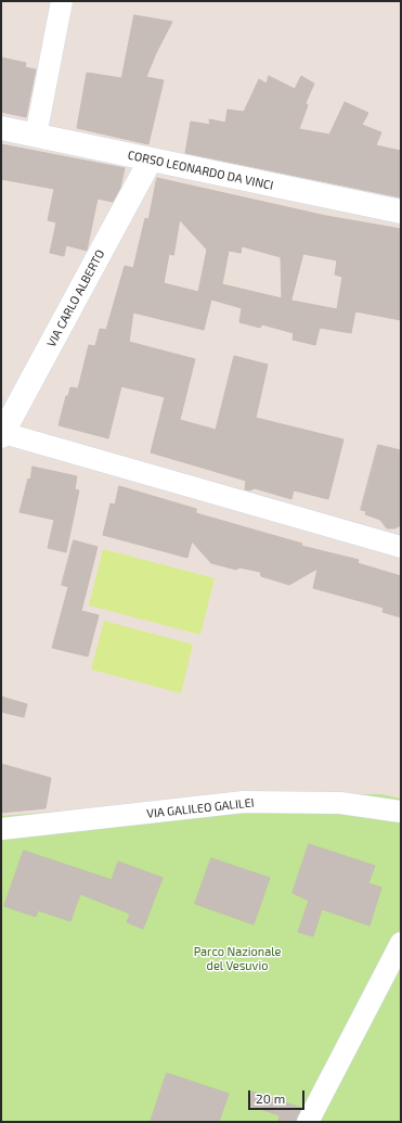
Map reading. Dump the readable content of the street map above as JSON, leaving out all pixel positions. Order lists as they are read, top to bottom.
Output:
{
  "streets": {
    "main road": ["CORSO LEONARDO DA VINCI", "VIA CARLO ALBERTO"],
    "street": ["VIA GALILEO GALILEI"]
  },
  "crossings": [
    ["CORSO LEONARDO DA VINCI", "VIA CARLO ALBERTO"]
  ],
  "parks": ["Parco Nazionale del Vesuvio"],
  "scale_bar": "20 m"
}
